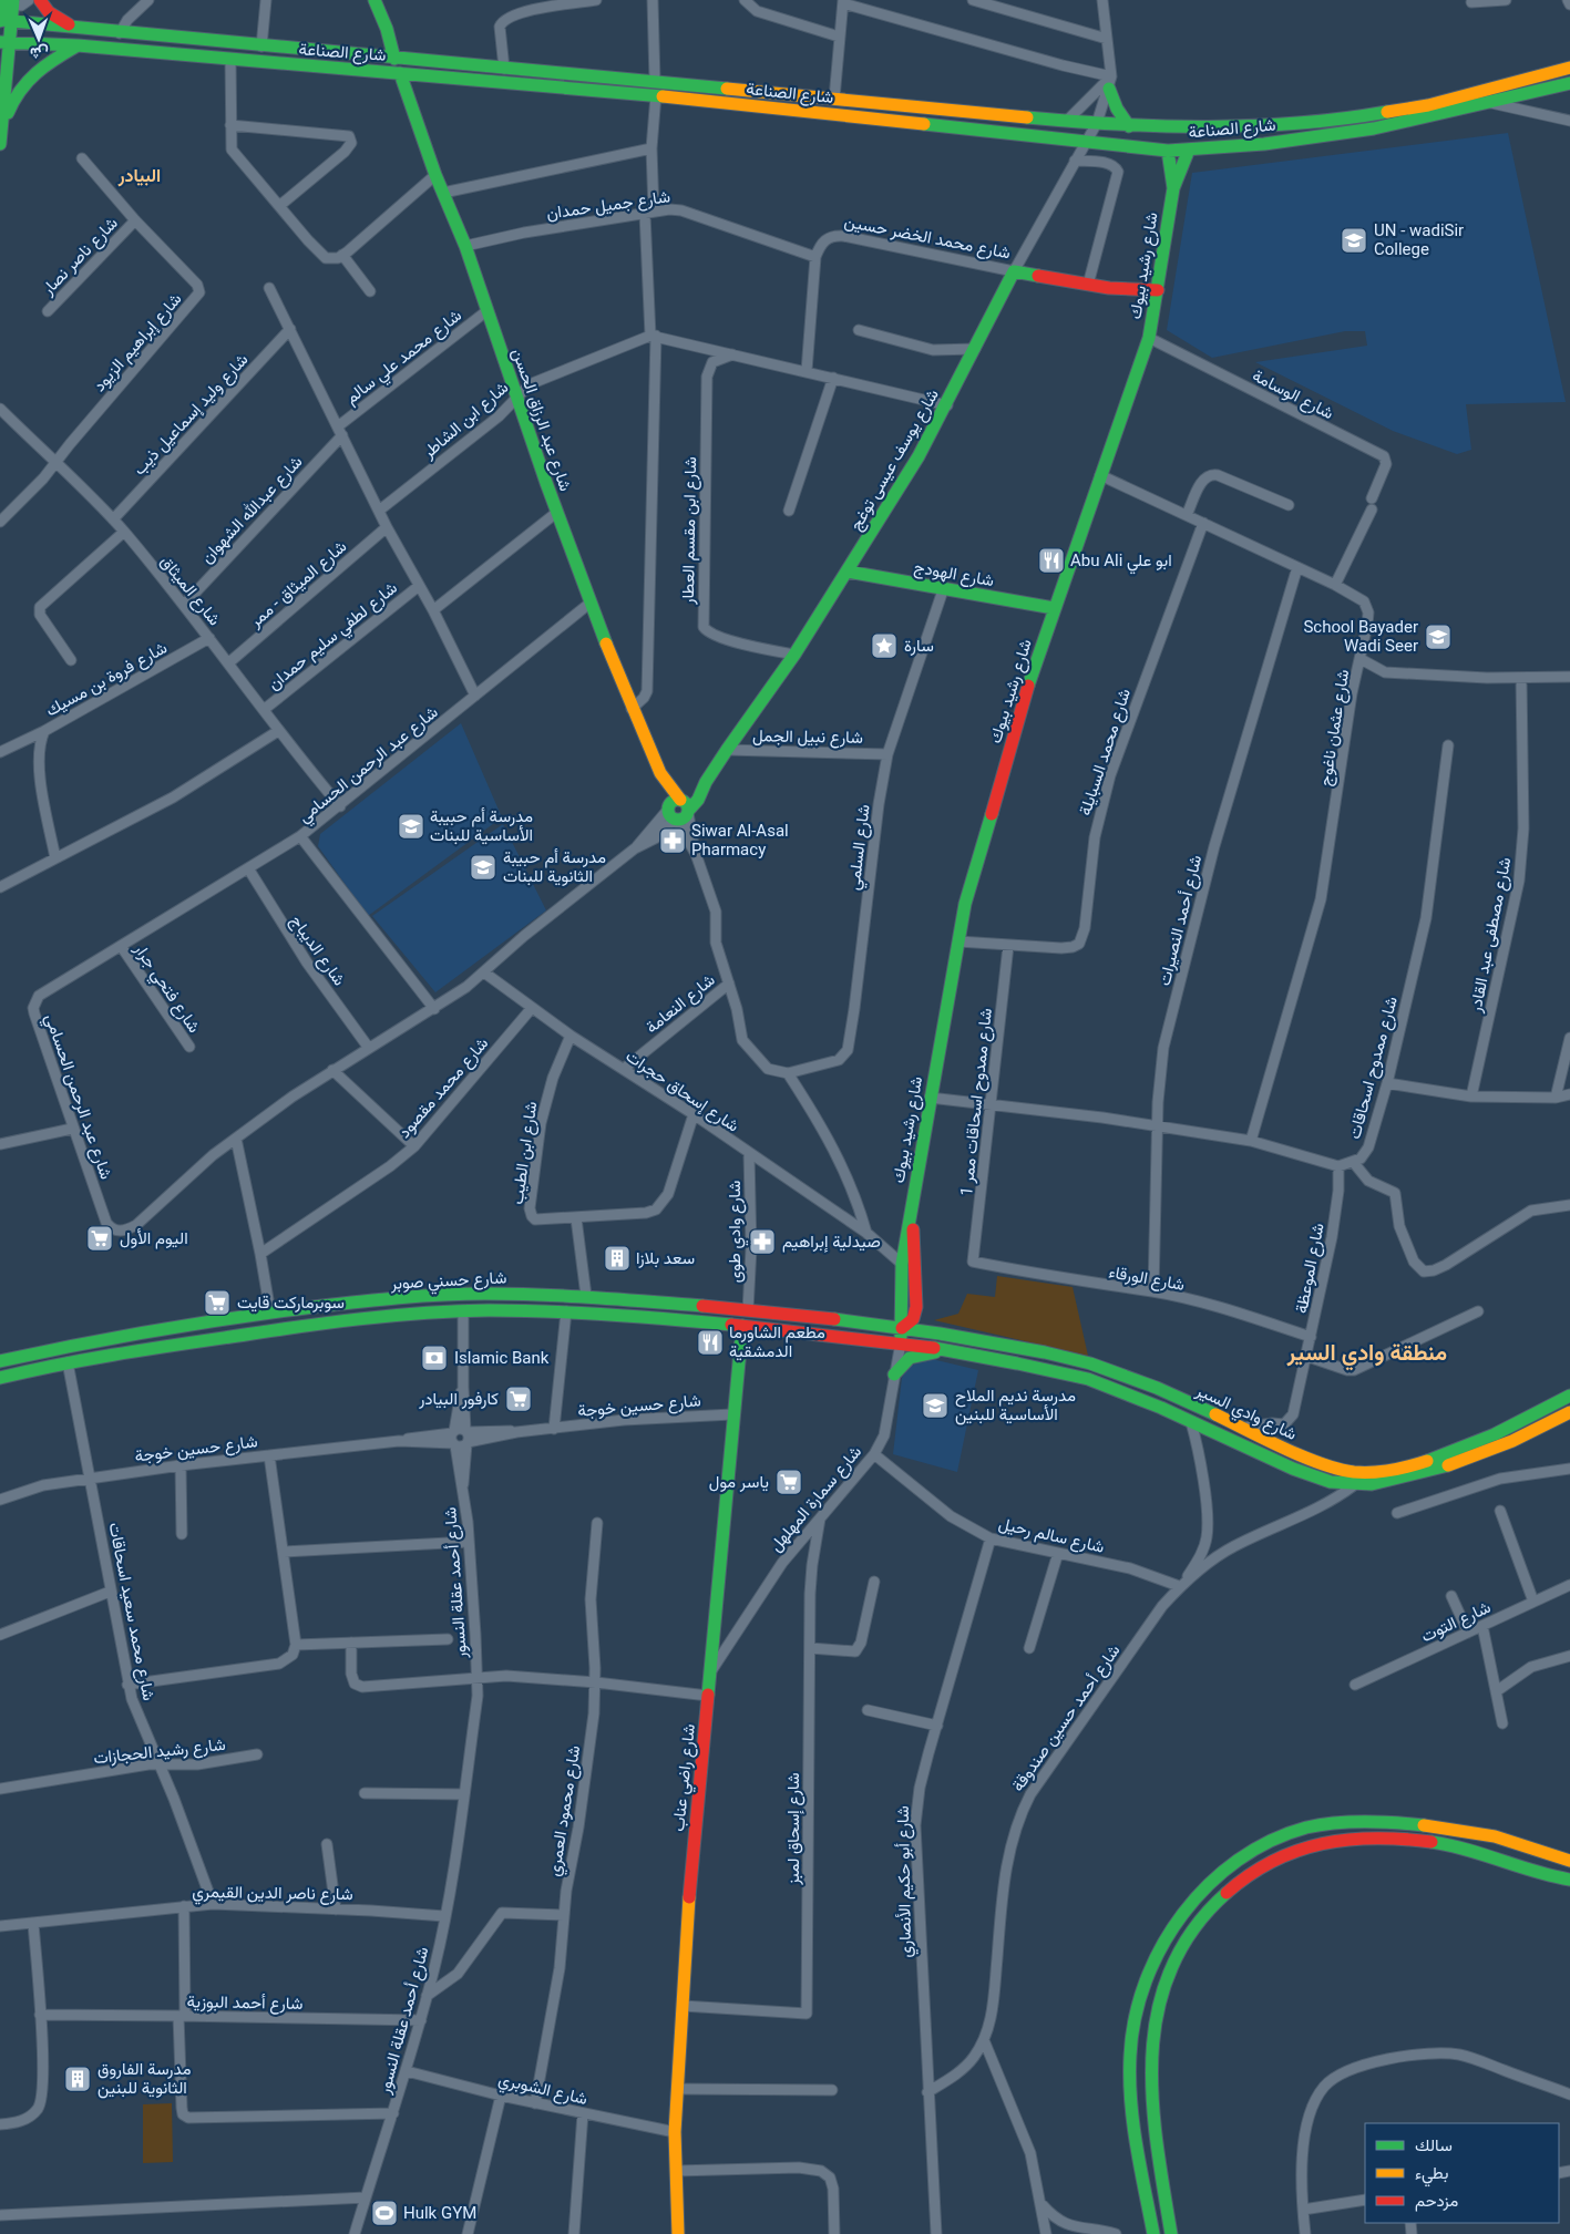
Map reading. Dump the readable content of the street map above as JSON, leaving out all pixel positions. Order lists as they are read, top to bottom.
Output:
{
  "streets": {
    "main road": [
      "شارع الصناعة",
      "شارع محمد الخضر حسين",
      "شارع رشيد بيوك",
      "شارع عبد الرزاق الحسن",
      "شارع يوسف عيسى توغج",
      "شارع الهودج",
      "شارع حسني صوبر",
      "شارع وادي السير",
      "شارع سمارة المهلهل",
      "شارع راضي عناب"
    ],
    "street": [
      "شارع جميل حمدان",
      "شارع ناصر نصار",
      "شارع إبراهيم الزيود",
      "شارع محمد علي سالم",
      "شارع الوسامة",
      "شارع وليد إسماعيل ذيب",
      "شارع ابن الشاطر",
      "شارع عبدالله الشهوان",
      "شارع ابن مقسم العطار",
      "شارع الميثاق - ممر",
      "شارع الميثاق",
      "شارع لطفي سليم حمدان",
      "شارع فروة بن مسيك",
      "شارع عثمان ناغوج",
      "شارع نبيل الجمل",
      "شارع محمد السبايلة",
      "شارع عبد الرحمن الحسامي",
      "شارع السلمي",
      "شارع أحمد النصيرات",
      "شارع مصطفى عبد القادر",
      "شارع الديباج",
      "شارع فتحي جرار",
      "شارع النعامة",
      "شارع ممدوح اسحاقات",
      "شارع محمد مقصود",
      "شارع إسحاق حجرات",
      "شارع ممدوح اسحاقات ممر 1",
      "شارع ابن الطيب",
      "شارع وادي طوى",
      "شارع الموعظة",
      "شارع الورقاء",
      "شارع حسين خوجة",
      "شارع سالم رحيل",
      "شارع أحمد عقلة النسور",
      "شارع محمد سعيد اسحاقات",
      "شارع التوت",
      "شارع أحمد حسين صندوقة",
      "شارع رشيد الحجازات",
      "شارع محمود العمري",
      "شارع إسحاق لمبز",
      "شارع أبو حكيم الأنصاري",
      "شارع ناصر الدين القيمري",
      "شارع أحمد البوزية",
      "شارع الشوبري"
    ]
  },
  "crossings": [
    ["شارع الصناعة", "شارع رشيد بيوك"],
    ["شارع الصناعة", "شارع عبد الرزاق الحسن"],
    ["شارع الصناعة", "شارع يوسف عيسى توغج"],
    ["شارع جميل حمدان", "شارع محمد الخضر حسين"],
    ["شارع جميل حمدان", "شارع عبد الرزاق الحسن"],
    ["شارع محمد الخضر حسين", "شارع رشيد بيوك"],
    ["شارع محمد الخضر حسين", "شارع يوسف عيسى توغج"],
    ["شارع ناصر نصار", "شارع إبراهيم الزيود"],
    ["شارع رشيد بيوك", "شارع الوسامة"],
    ["شارع رشيد بيوك", "شارع الهودج"],
    ["شارع رشيد بيوك", "شارع عثمان ناغوج"],
    ["شارع رشيد بيوك", "شارع محمد السبايلة"],
    ["شارع رشيد بيوك", "شارع ممدوح اسحاقات"],
    ["شارع رشيد بيوك", "شارع إسحاق حجرات"],
    ["شارع رشيد بيوك", "شارع حسني صوبر"],
    ["شارع رشيد بيوك", "شارع وادي السير"],
    ["شارع رشيد بيوك", "شارع سمارة المهلهل"],
    ["شارع إبراهيم الزيود", "شارع الميثاق"],
    ["شارع محمد علي سالم", "شارع عبد الرزاق الحسن"],
    ["شارع محمد علي سالم", "شارع عبدالله الشهوان"],
    ["شارع وليد إسماعيل ذيب", "شارع الميثاق"],
    ["شارع ابن الشاطر", "شارع عبد الرزاق الحسن"],
    ["شارع عبد الرزاق الحسن", "شارع يوسف عيسى توغج"],
    ["شارع عبد الرزاق الحسن", "شارع عبد الرحمن الحسامي"],
    ["شارع عبد الرزاق الحسن", "شارع السلمي"],
    ["شارع عبد الرزاق الحسن", "شارع النعامة"],
    ["شارع يوسف عيسى توغج", "شارع ابن مقسم العطار"],
    ["شارع يوسف عيسى توغج", "شارع الهودج"],
    ["شارع يوسف عيسى توغج", "شارع نبيل الجمل"],
    ["شارع عبدالله الشهوان", "شارع الميثاق"],
    ["شارع الهودج", "شارع السلمي"],
    ["شارع الميثاق - ممر", "شارع الميثاق"],
    ["شارع الميثاق", "شارع لطفي سليم حمدان"],
    ["شارع الميثاق", "شارع فروة بن مسيك"],
    ["شارع الميثاق", "شارع عبد الرحمن الحسامي"],
    ["شارع عثمان ناغوج", "شارع محمد السبايلة"],
    ["شارع عثمان ناغوج", "شارع أحمد النصيرات"],
    ["شارع عثمان ناغوج", "شارع ممدوح اسحاقات"],
    ["شارع نبيل الجمل", "شارع السلمي"],
    ["شارع محمد السبايلة", "شارع ممدوح اسحاقات ممر 1"],
    ["شارع عبد الرحمن الحسامي", "شارع الديباج"],
    ["شارع عبد الرحمن الحسامي", "شارع فتحي جرار"],
    ["شارع عبد الرحمن الحسامي", "شارع إسحاق حجرات"],
    ["شارع أحمد النصيرات", "شارع ممدوح اسحاقات"],
    ["شارع أحمد النصيرات", "شارع الورقاء"],
    ["شارع النعامة", "شارع إسحاق حجرات"],
    ["شارع ممدوح اسحاقات", "شارع ممدوح اسحاقات ممر 1"],
    ["شارع ممدوح اسحاقات", "شارع الموعظة"],
    ["شارع محمد مقصود", "شارع إسحاق حجرات"],
    ["شارع إسحاق حجرات", "شارع ابن الطيب"],
    ["شارع إسحاق حجرات", "شارع وادي طوى"],
    ["شارع ممدوح اسحاقات ممر 1", "شارع الورقاء"],
    ["شارع وادي طوى", "شارع حسني صوبر"],
    ["شارع الموعظة", "شارع الورقاء"],
    ["شارع الموعظة", "شارع وادي السير"],
    ["شارع حسني صوبر", "شارع وادي السير"],
    ["شارع حسني صوبر", "شارع سمارة المهلهل"],
    ["شارع حسني صوبر", "شارع أحمد عقلة النسور"],
    ["شارع حسني صوبر", "شارع محمد سعيد اسحاقات"],
    ["شارع حسني صوبر", "شارع راضي عناب"],
    ["شارع حسين خوجة", "شارع أحمد عقلة النسور"],
    ["شارع حسين خوجة", "شارع محمد سعيد اسحاقات"],
    ["شارع حسين خوجة", "شارع راضي عناب"],
    ["شارع وادي السير", "شارع سمارة المهلهل"],
    ["شارع وادي السير", "شارع أحمد حسين صندوقة"],
    ["شارع سمارة المهلهل", "شارع سالم رحيل"],
    ["شارع سمارة المهلهل", "شارع راضي عناب"],
    ["شارع سمارة المهلهل", "شارع إسحاق لمبز"],
    ["شارع سالم رحيل", "شارع أحمد حسين صندوقة"],
    ["شارع سالم رحيل", "شارع أبو حكيم الأنصاري"],
    ["شارع أحمد عقلة النسور", "شارع ناصر الدين القيمري"],
    ["شارع أحمد عقلة النسور", "شارع أحمد البوزية"],
    ["شارع أحمد عقلة النسور", "شارع الشوبري"],
    ["شارع محمد سعيد اسحاقات", "شارع رشيد الحجازات"],
    ["شارع محمد سعيد اسحاقات", "شارع ناصر الدين القيمري"],
    ["شارع أحمد حسين صندوقة", "شارع أبو حكيم الأنصاري"],
    ["شارع راضي عناب", "شارع إسحاق لمبز"],
    ["شارع راضي عناب", "شارع الشوبري"],
    ["شارع محمود العمري", "شارع الشوبري"]
  ],
  "districts": ["البيادر", "منطقة وادي السير"],
  "places": {
    "school or university": [
      "UN - wadiSir College",
      "School Bayader Wadi Seer",
      "مدرسة أم حبيبة الأساسية للبنات",
      "مدرسة أم حبيبة الثانوية للبنات",
      "مدرسة نديم الملاح الأساسية للبنين"
    ],
    "restaurant": ["Abu Ali ابو علي", "مطعم الشاورما الدمشقية"],
    "place": ["سارة"],
    "pharmacy": ["Siwar Al-Asal Pharmacy", "صيدلية إبراهيم"],
    "supermarket": [
      "اليوم الأول",
      "سوبرماركت قايت",
      "كارفور البيادر",
      "ياسر مول"
    ],
    "building": ["سعد بلازا", "مدرسة الفاروق الثانوية للبنين"],
    "bank": ["Islamic Bank"],
    "sports": ["Hulk GYM"]
  },
  "legend": ["سالك", "بطيء", "مزدحم"],
  "north": "bottom"
}
